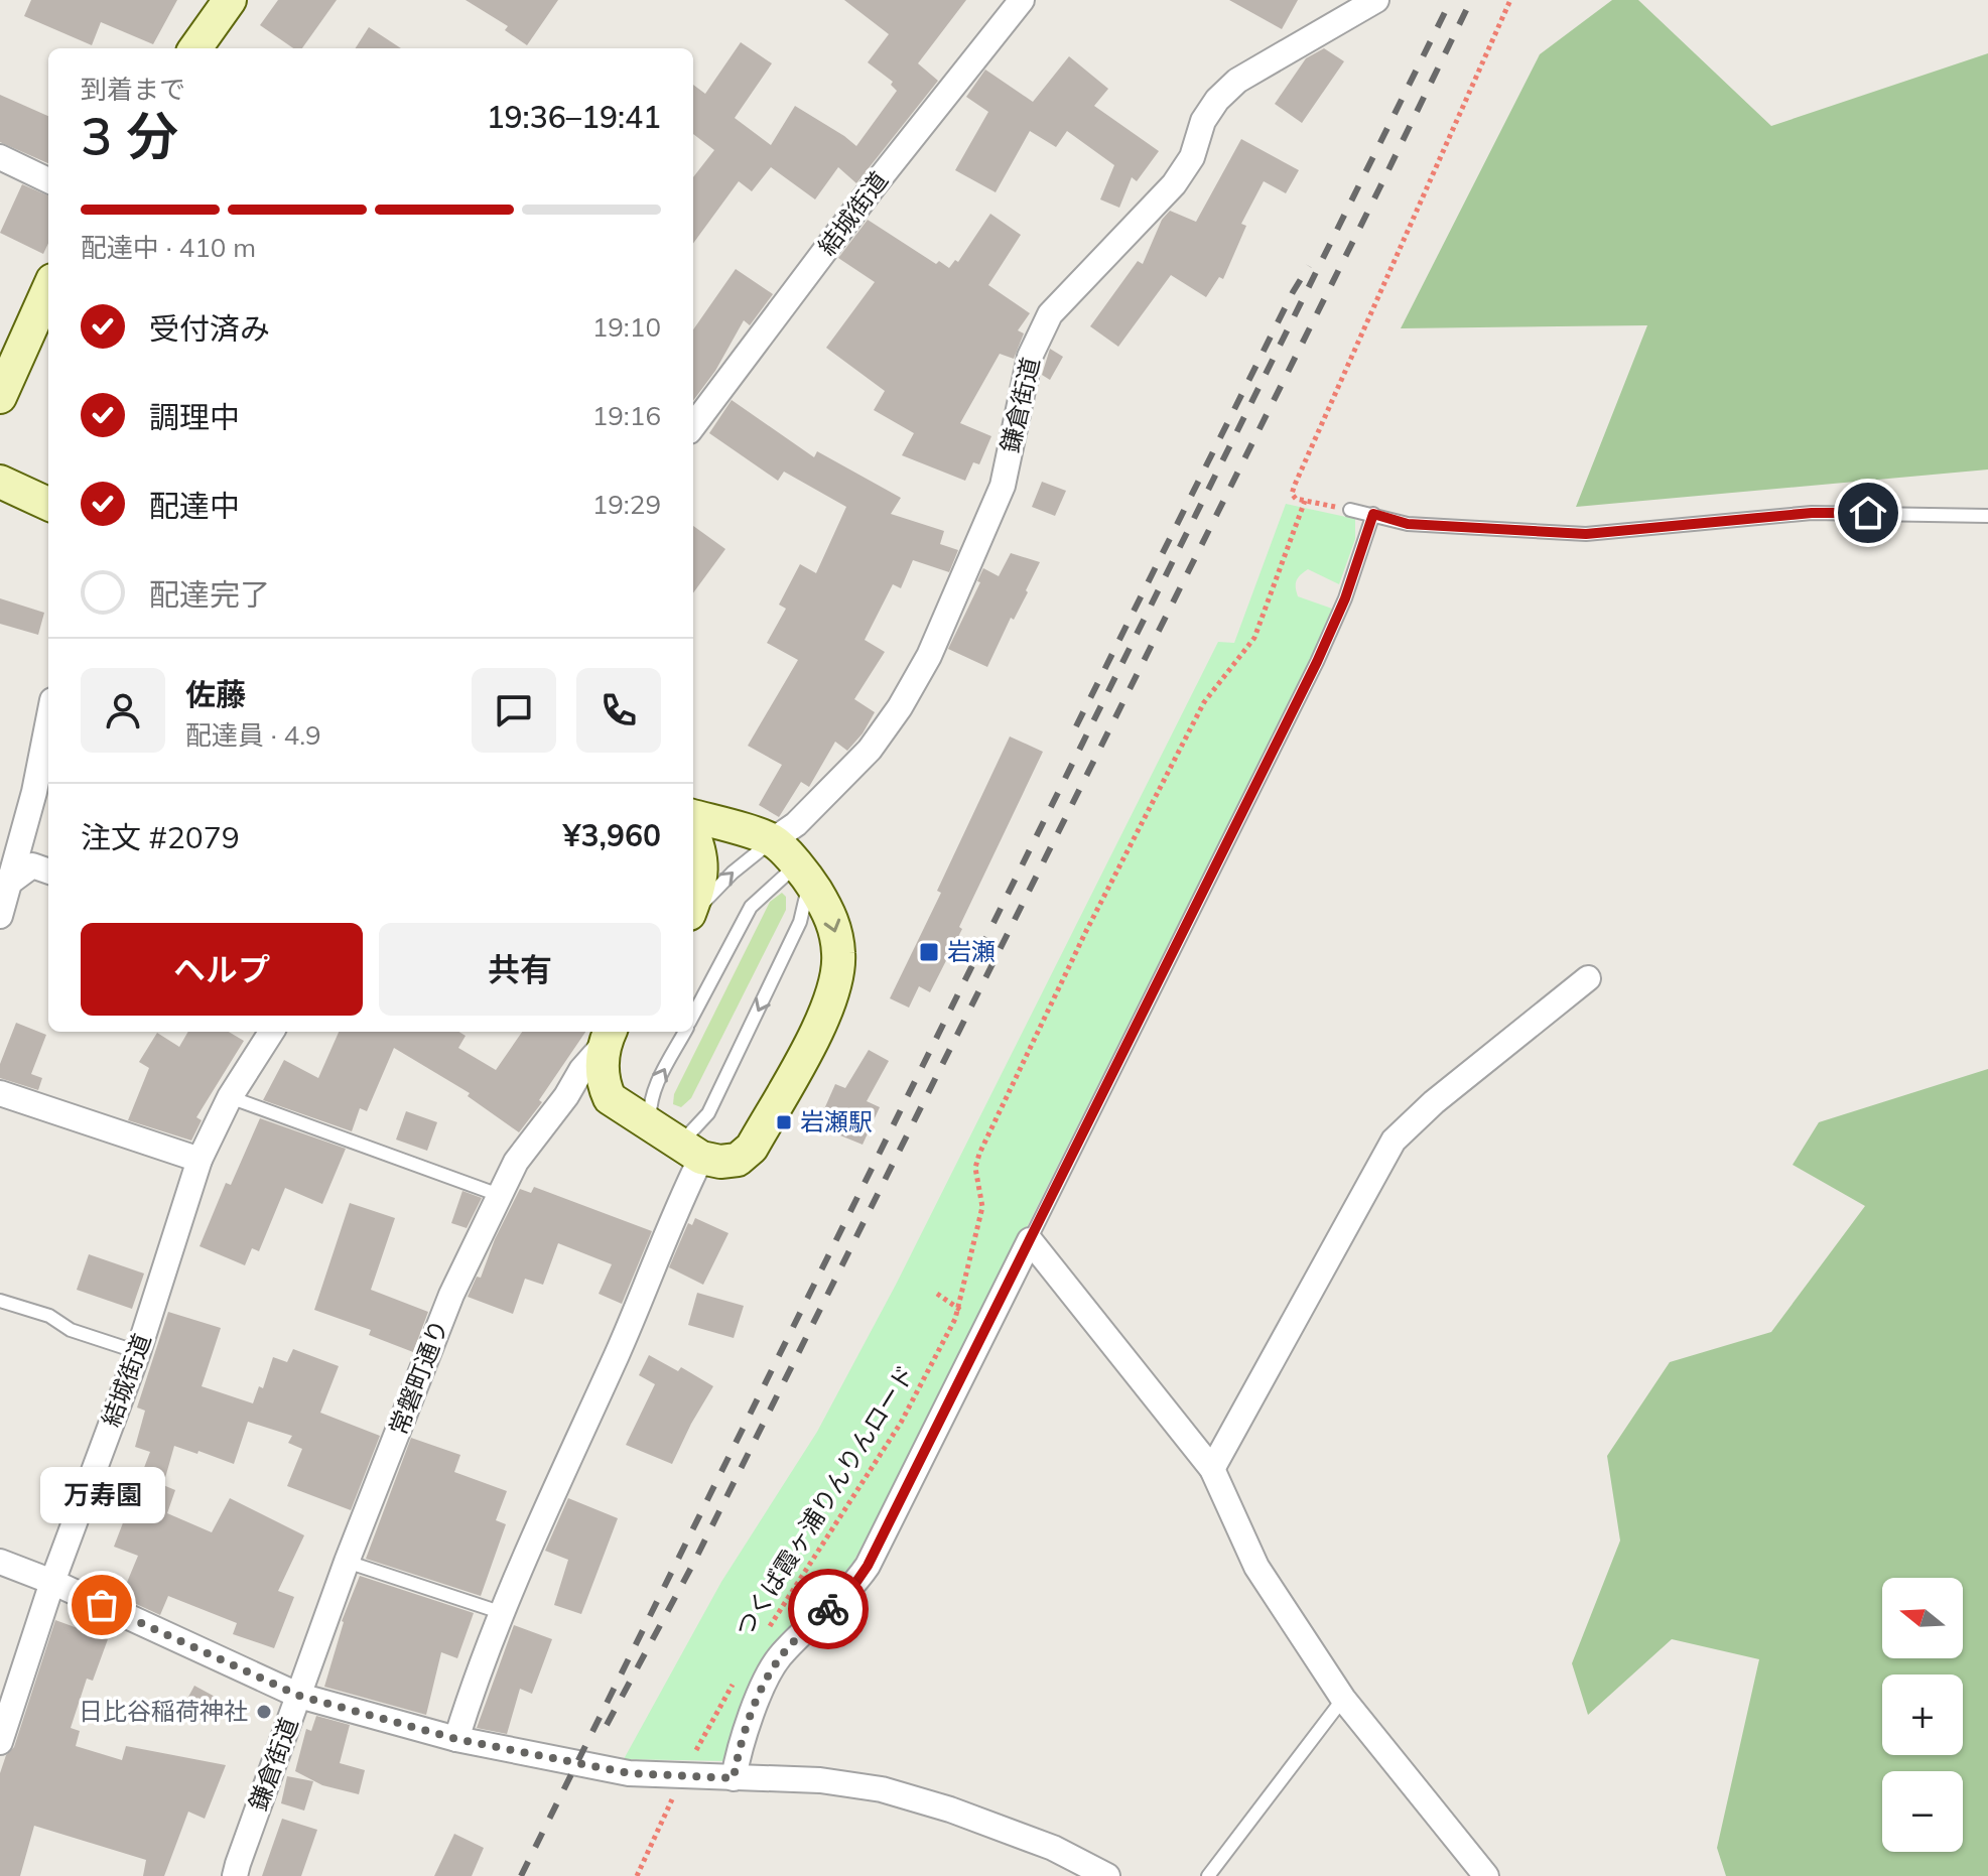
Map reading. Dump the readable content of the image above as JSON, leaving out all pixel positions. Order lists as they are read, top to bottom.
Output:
{
  "streets": {
    "street": ["結城街道", "鎌倉街道", "常磐町通り"],
    "path": ["つくば霞ヶ浦りんりんロード"]
  },
  "crossings": [
    ["鎌倉街道", "常磐町通り"]
  ],
  "places": {
    "transit": ["岩瀬", "岩瀬駅"],
    "other": ["万寿園", "日比谷稲荷神社"]
  },
  "north": "left",
  "page": {
    "heading": ["3 分", "到着まで", "19:36–19:41"],
    "panel": [
      "佐藤",
      "配達員 · 4.9",
      "注文 #2079",
      "¥3,960"
    ],
    "bar": "配達中 · 410 m",
    "list": [
      ["受付済み", "19:10"],
      ["調理中", "19:16"],
      ["配達中", "19:29"],
      "配達完了"
    ],
    "buttons": ["ヘルプ", "共有"],
    "bubble": "万寿園",
    "map_buttons": ["+", "−"]
  }
}
